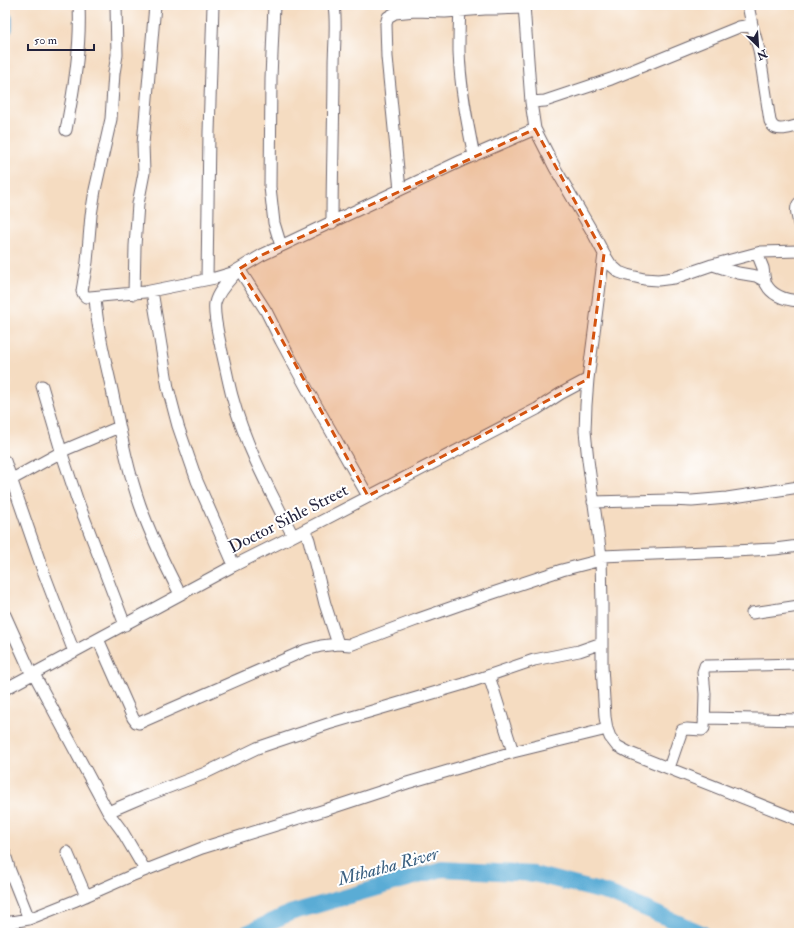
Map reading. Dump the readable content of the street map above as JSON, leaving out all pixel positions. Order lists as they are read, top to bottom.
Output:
{
  "streets": {
    "street": ["Doctor Sihle Street"]
  },
  "water": ["Mthatha River"],
  "scale_bar": "50 m",
  "north": "bottom right"
}
